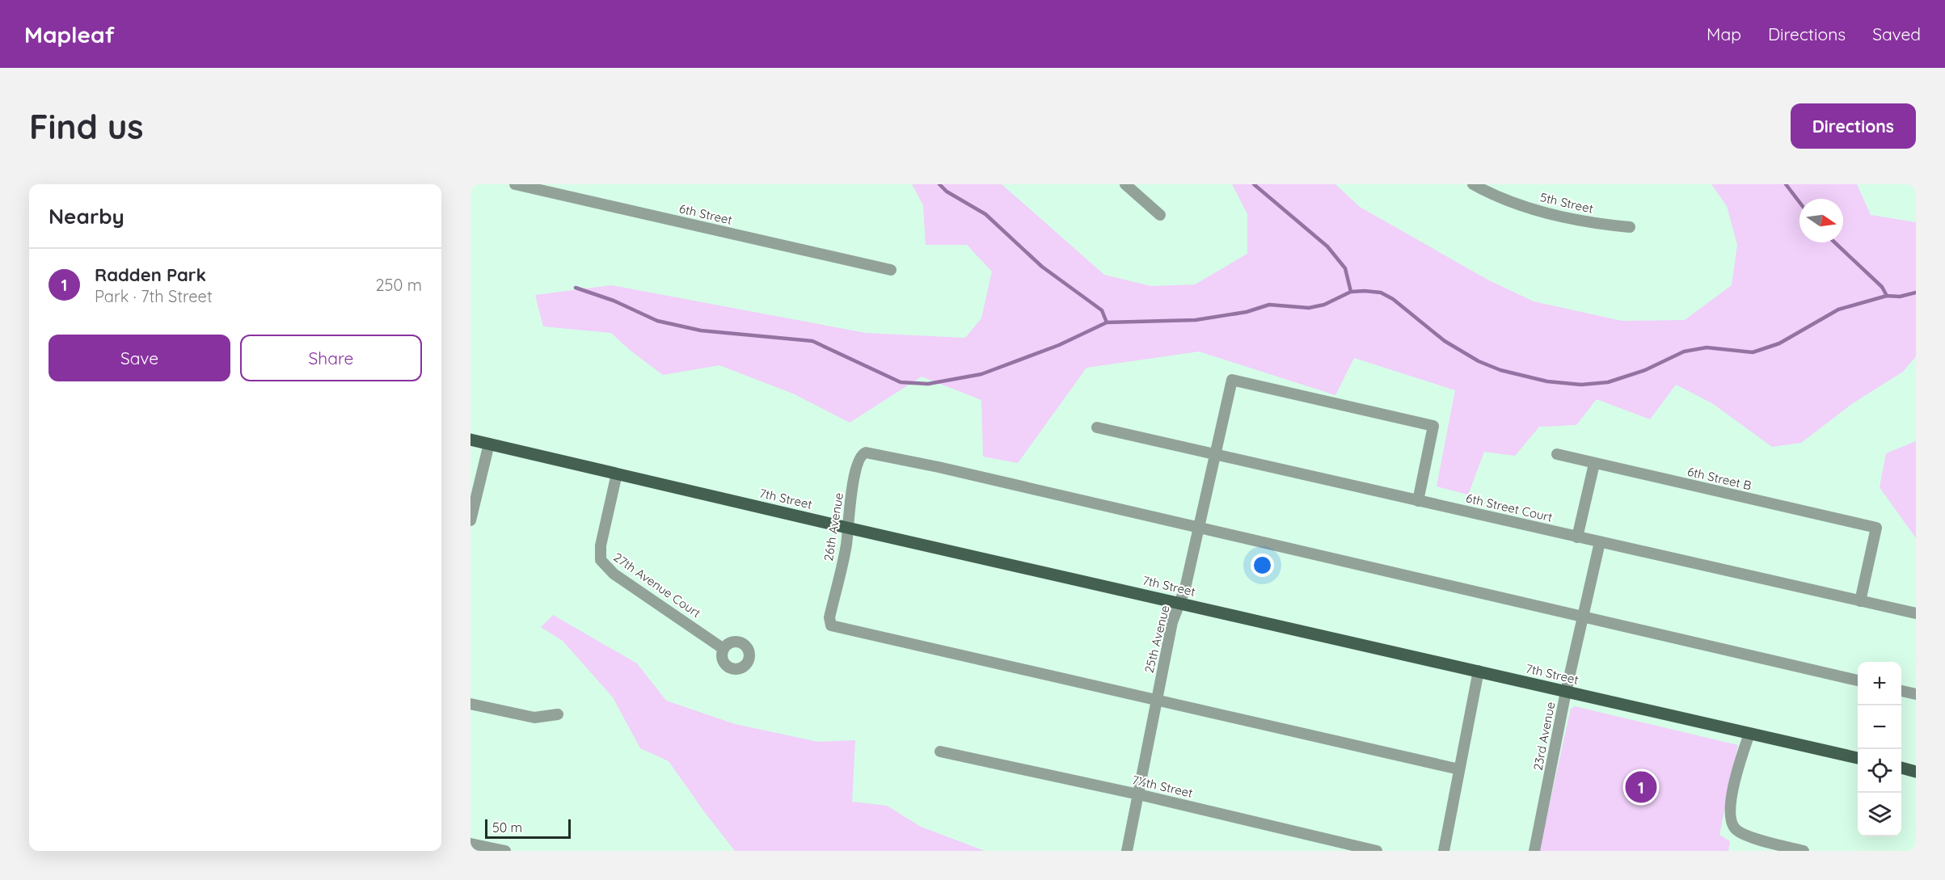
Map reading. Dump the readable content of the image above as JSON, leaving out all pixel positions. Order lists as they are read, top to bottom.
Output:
{
  "streets": {
    "main road": ["7th Street"],
    "street": [
      "5th Street",
      "6th Street",
      "6th Street B",
      "6th Street Court",
      "26th Avenue",
      "27th Avenue Court",
      "25th Avenue",
      "23rd Avenue",
      "7½th Street"
    ]
  },
  "crossings": [
    ["6th Street B", "6th Street Court"],
    ["7th Street", "26th Avenue"],
    ["7th Street", "27th Avenue Court"],
    ["7th Street", "25th Avenue"],
    ["7th Street", "23rd Avenue"],
    ["6th Street Court", "25th Avenue"],
    ["6th Street Court", "23rd Avenue"],
    ["26th Avenue", "25th Avenue"],
    ["25th Avenue", "7½th Street"]
  ],
  "scale_bar": "50 m",
  "north": "right",
  "page": {
    "header": "Mapleaf",
    "nav": ["Map", "Directions", "Saved"],
    "buttons": [
      "Directions",
      ["Save", "Share"]
    ],
    "title": "Find us",
    "heading": "Nearby",
    "list": [
      {
        "mark": "1",
        "name": "Radden Park",
        "note": "Park · 7th Street",
        "value": "250 m"
      }
    ],
    "map_buttons": ["+", "−"],
    "pins": "1",
    "scale": "50 m"
  }
}
